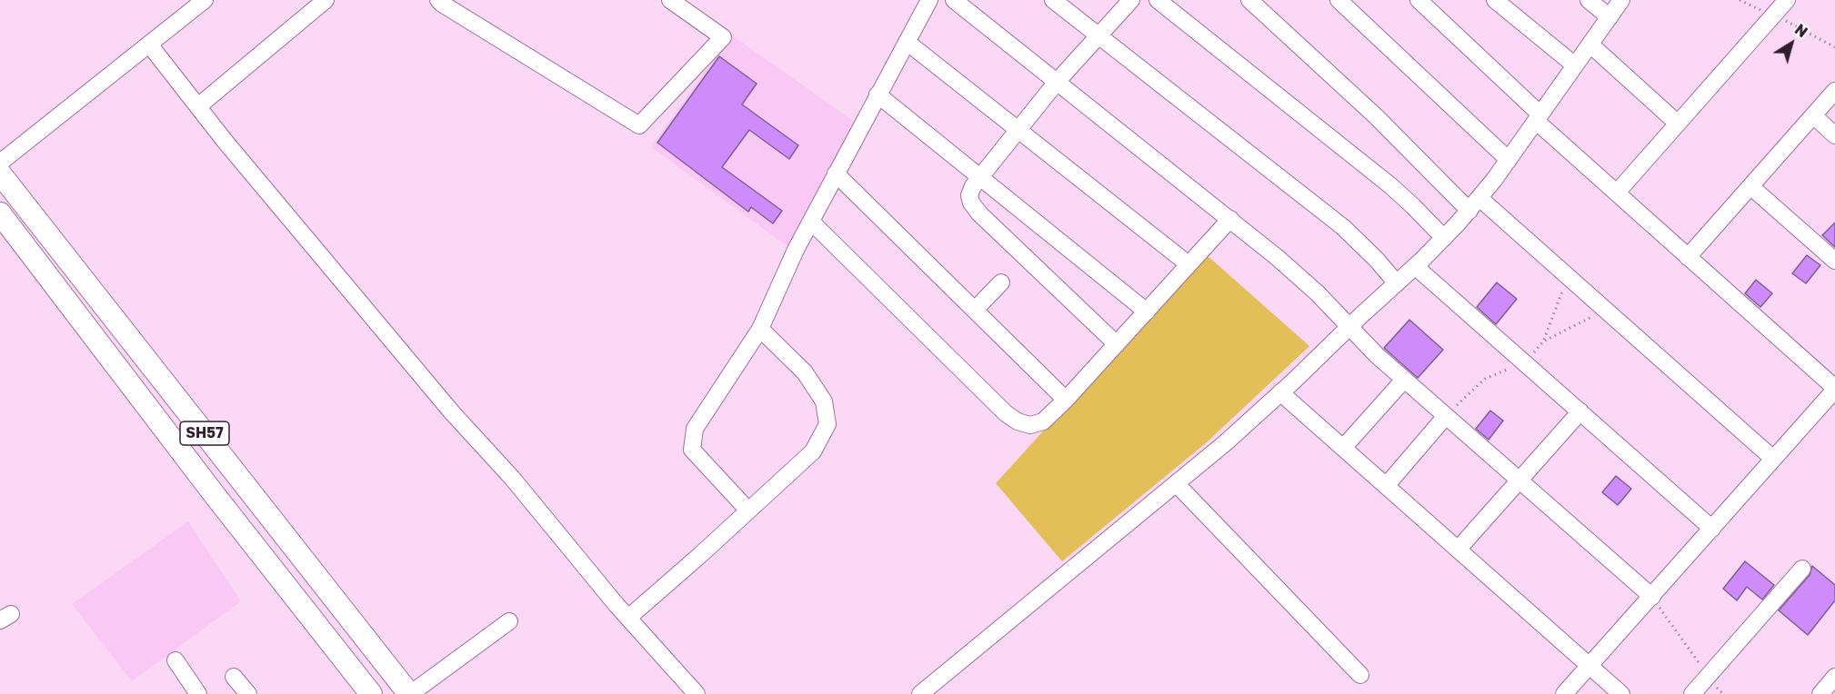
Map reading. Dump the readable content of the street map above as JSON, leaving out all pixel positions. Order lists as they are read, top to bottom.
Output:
{
  "streets": {
    "main road": ["SH57"]
  },
  "north": "top right"
}
